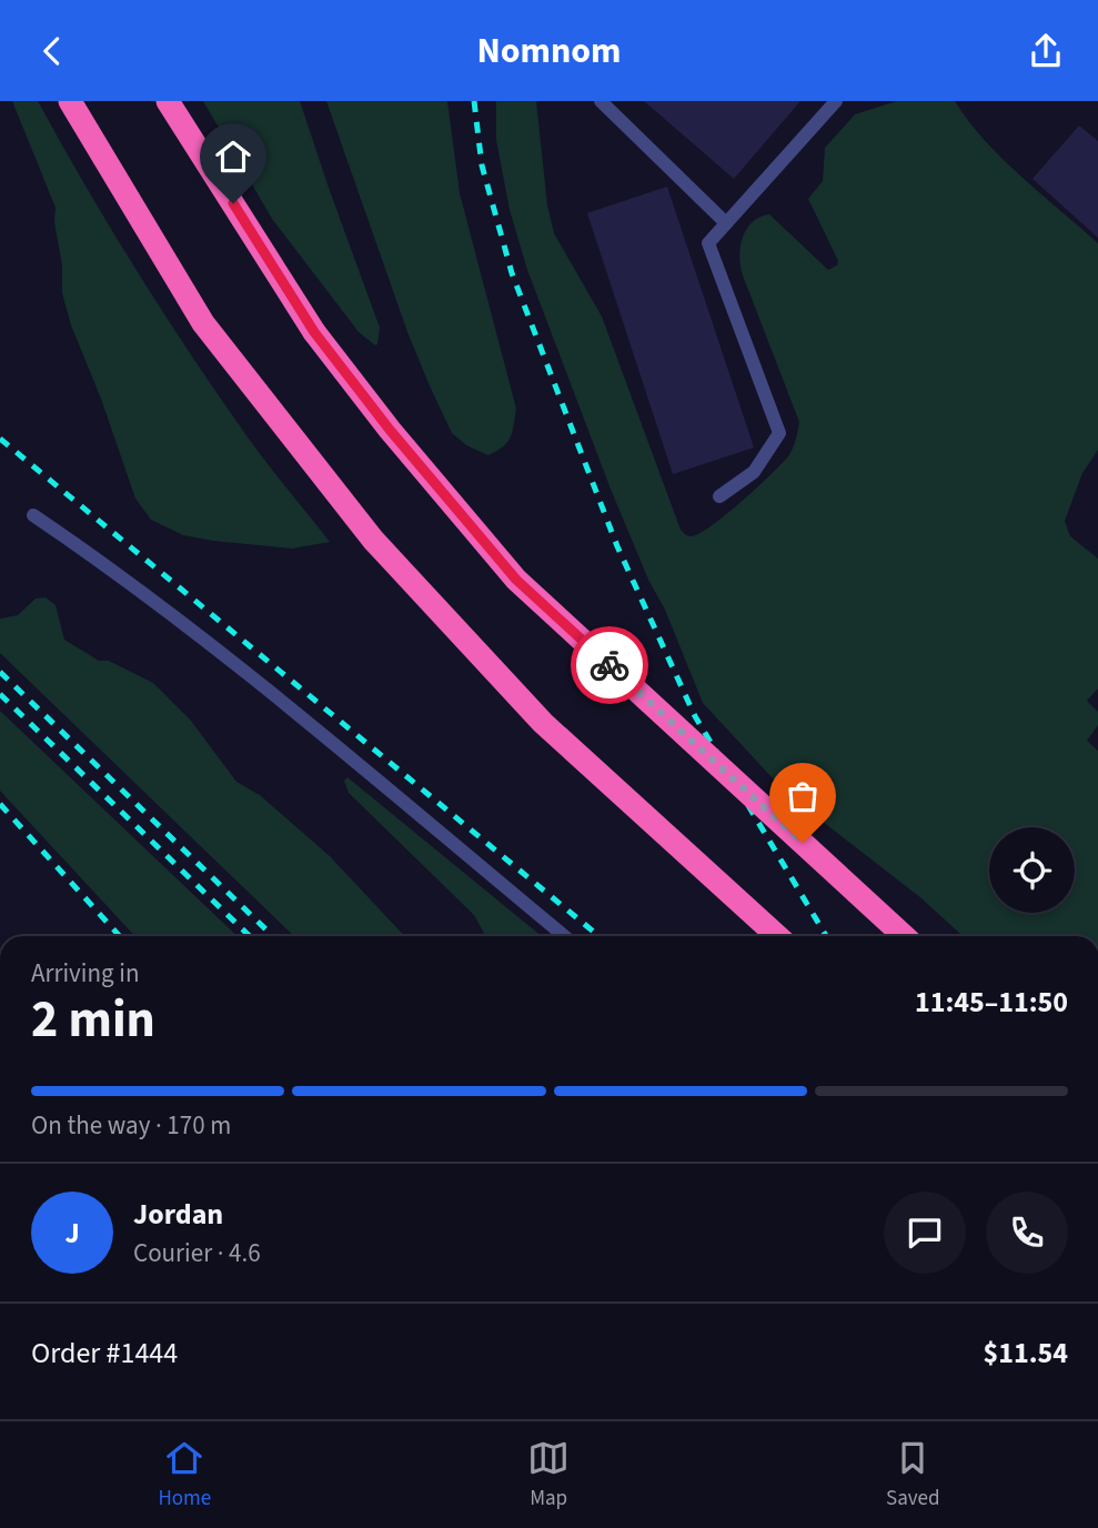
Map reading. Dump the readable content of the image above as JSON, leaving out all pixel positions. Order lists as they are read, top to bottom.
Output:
{
  "page": {
    "header": "Nomnom",
    "heading": ["2 min", "Arriving in", "11:45–11:50"],
    "panel": [
      "Jordan",
      "Courier · 4.6",
      "Order #1444",
      "$11.54"
    ],
    "bar": "On the way · 170 m",
    "round": "J",
    "tabs": ["Home", "Map", "Saved"]
  }
}
